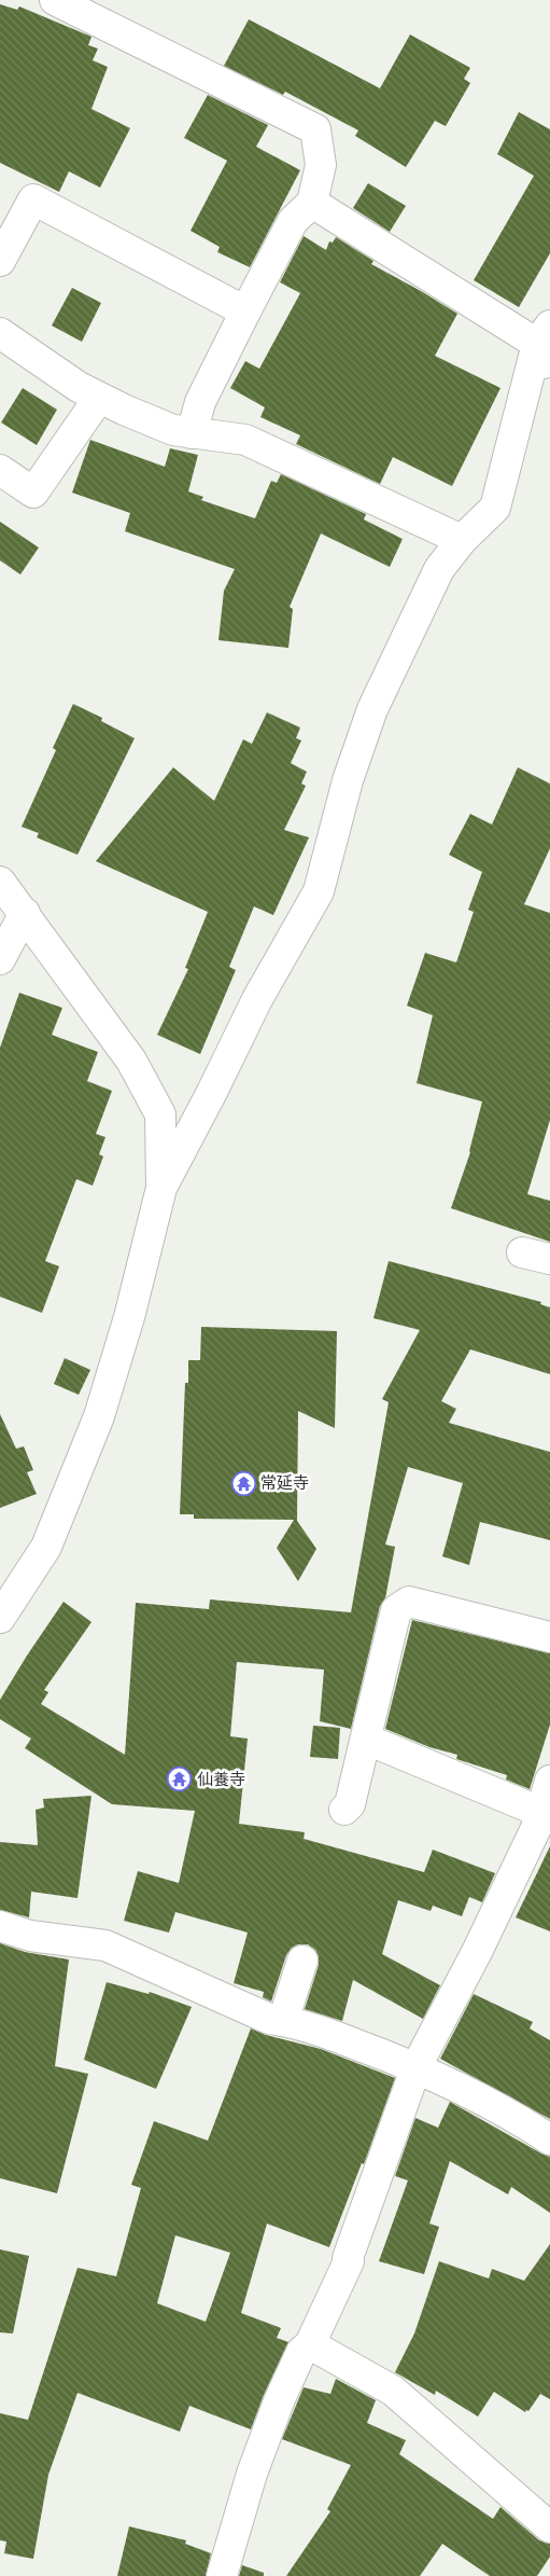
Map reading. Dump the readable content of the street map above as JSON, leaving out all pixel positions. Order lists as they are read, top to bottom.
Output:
{
  "places": {
    "temple": ["常延寺", "仙養寺"]
  }
}
